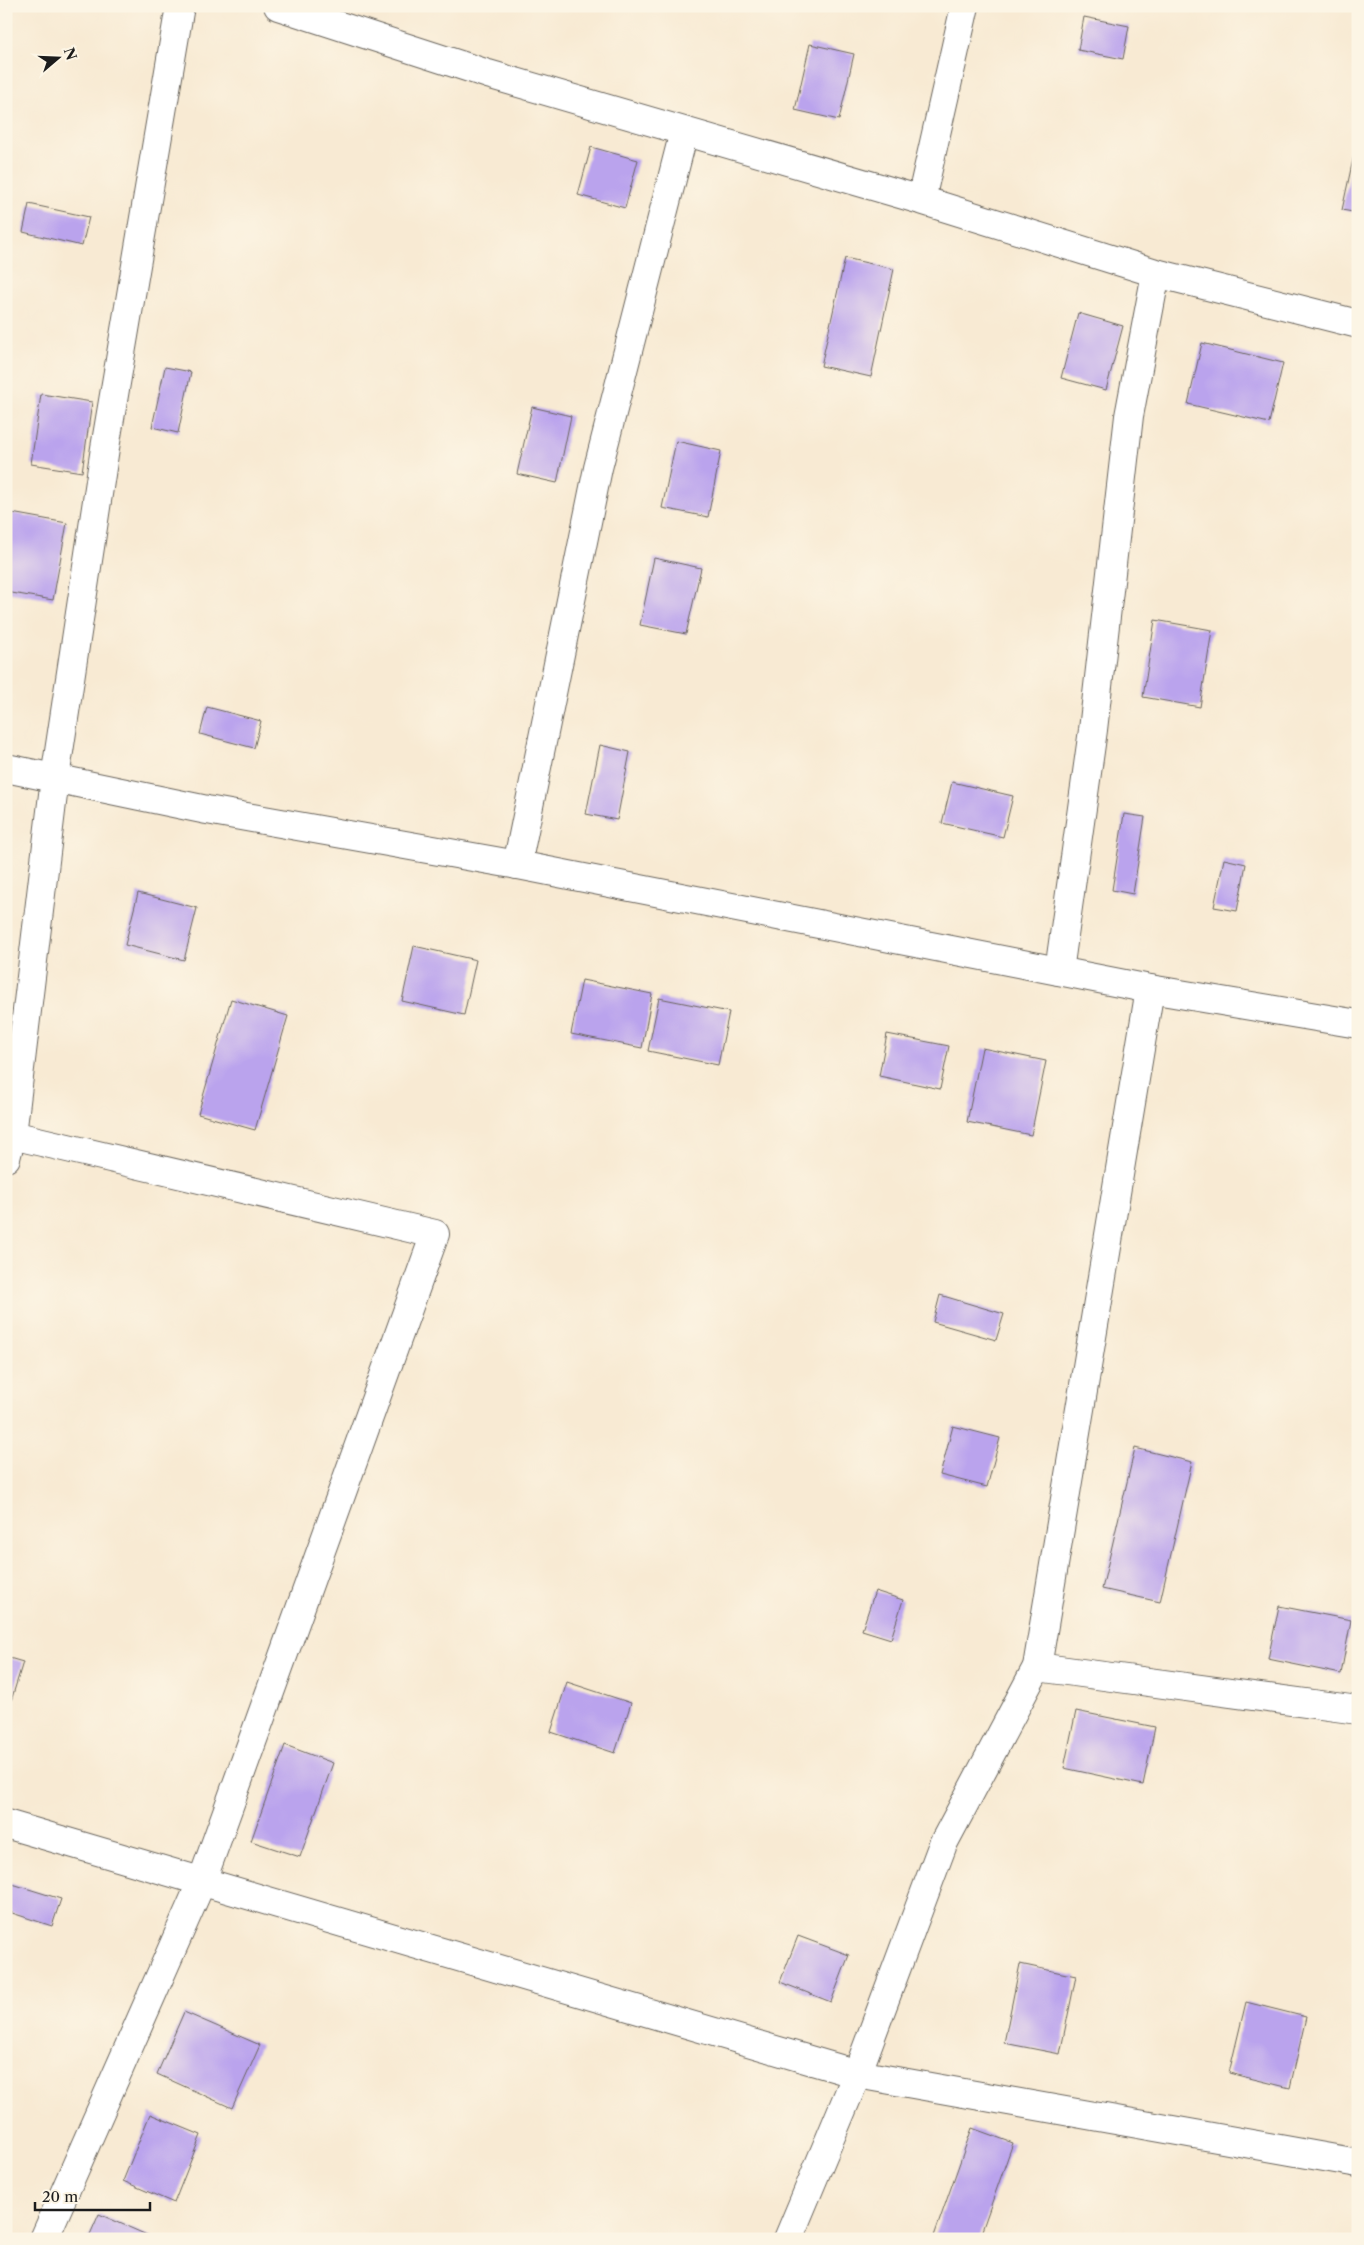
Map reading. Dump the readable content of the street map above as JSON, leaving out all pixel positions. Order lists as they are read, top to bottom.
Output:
{
  "scale_bar": "20 m",
  "north": "right"
}
